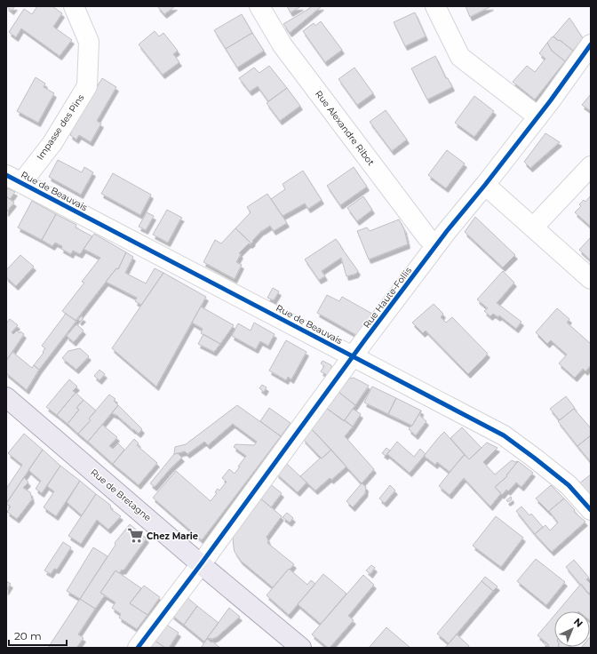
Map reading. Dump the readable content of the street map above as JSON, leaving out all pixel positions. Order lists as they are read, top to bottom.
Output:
{
  "streets": {
    "main road": ["Rue de Bretagne"],
    "street": [
      "Impasse des Pins",
      "Rue Alexandre Ribot",
      "Rue de Beauvais",
      "Rue Haute-Follis"
    ]
  },
  "crossings": [
    ["Impasse des Pins", "Rue de Beauvais"],
    ["Rue Alexandre Ribot", "Rue Haute-Follis"],
    ["Rue de Beauvais", "Rue Haute-Follis"],
    ["Rue Haute-Follis", "Rue de Bretagne"]
  ],
  "places": {
    "supermarket": ["Chez Marie"]
  },
  "scale_bar": "20 m",
  "north": "top right"
}
